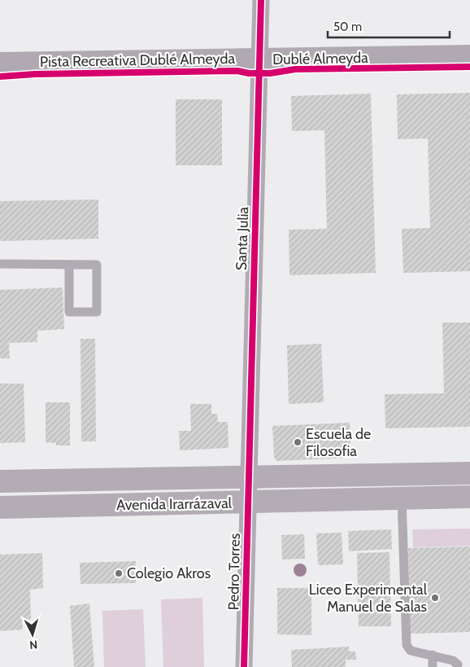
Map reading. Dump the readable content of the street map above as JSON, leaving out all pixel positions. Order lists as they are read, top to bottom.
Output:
{
  "streets": {
    "main road": ["Dublé Almeyda", "Avenida Irarrázaval"],
    "street": ["Santa Julia", "Pedro Torres"],
    "cycle path": ["Pista Recreativa Dublé Almeyda"]
  },
  "crossings": [
    ["Dublé Almeyda", "Santa Julia"],
    ["Santa Julia", "Avenida Irarrázaval"],
    ["Santa Julia", "Pedro Torres"],
    ["Avenida Irarrázaval", "Pedro Torres"]
  ],
  "places": ["Escuela de Filosofia", "Colegio Akros", "Liceo Experimental Manuel de Salas"],
  "scale_bar": "50 m",
  "north": "bottom"
}
